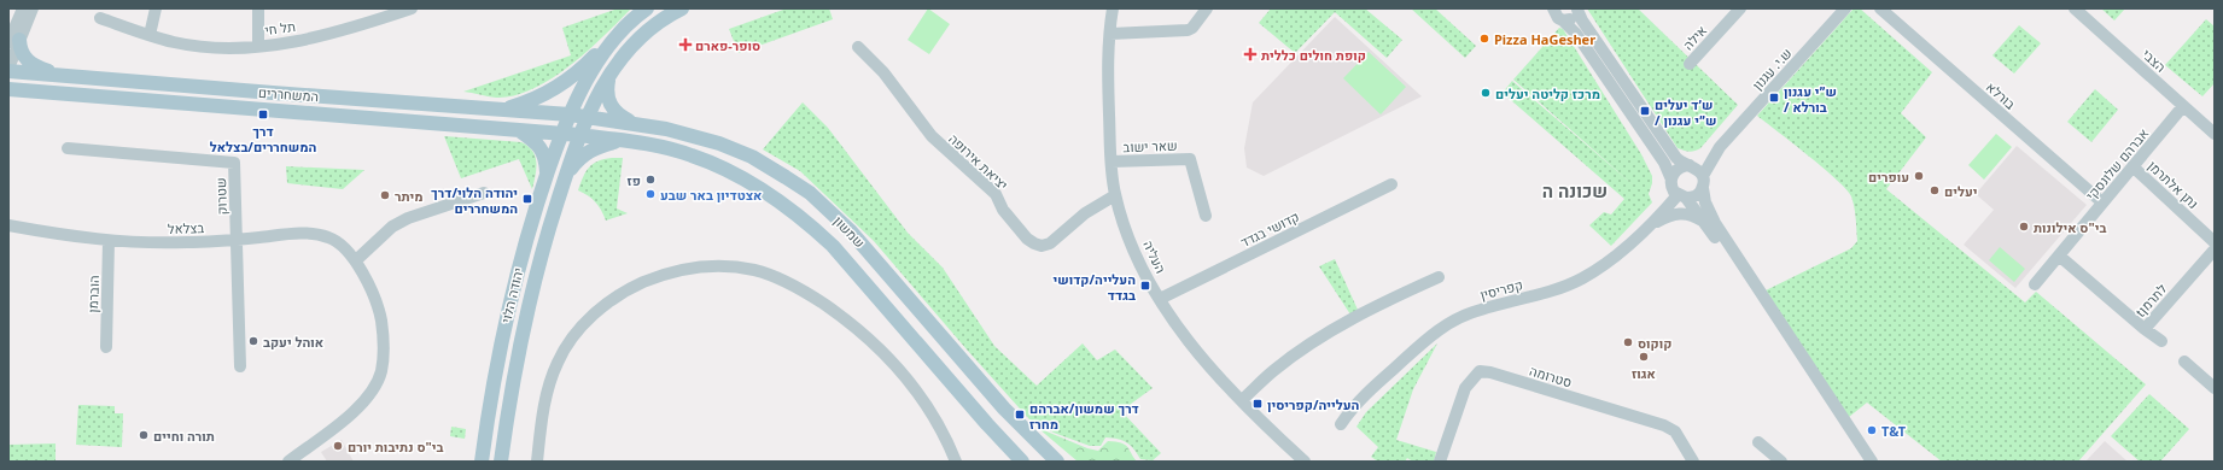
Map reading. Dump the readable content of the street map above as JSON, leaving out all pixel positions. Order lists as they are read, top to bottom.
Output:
{
  "streets": {
    "main road": ["המשחררים", "שמשון", "יהודה הלוי"],
    "street": [
      "תל חי",
      "אילה",
      "הצבי",
      "ש.י. עגנון",
      "בורלא",
      "שאר ישוב",
      "יציאת אירופה",
      "אברהם שלונסקי",
      "נתן אלתרמן",
      "שטרוק",
      "בצלאל",
      "קדושי בגדד",
      "העליה",
      "קפריסין",
      "הוברמן",
      "tלתרמן",
      "סטרומה"
    ]
  },
  "crossings": [
    ["הצבי", "אברהם שלונסקי"],
    ["ש.י. עגנון", "קפריסין"],
    ["המשחררים", "שמשון"],
    ["המשחררים", "יהודה הלוי"],
    ["בורלא", "אברהם שלונסקי"],
    ["שאר ישוב", "העליה"],
    ["יציאת אירופה", "העליה"],
    ["אברהם שלונסקי", "נתן אלתרמן"],
    ["אברהם שלונסקי", "tלתרמן"],
    ["שטרוק", "בצלאל"],
    ["בצלאל", "הוברמן"],
    ["קדושי בגדד", "העליה"],
    ["שמשון", "יהודה הלוי"]
  ],
  "districts": ["שכונה ה"],
  "places": {
    "other": [
      "Pizza HaGesher",
      "מרכז קליטה יעלים",
      "עופרים",
      "פז",
      "יעלים",
      "אצטדיון באר שבע",
      "מיתר",
      "בי\"ס אילונות",
      "אוהל יעקב",
      "קוקוס",
      "אגוז",
      "T&T",
      "תורה וחיים",
      "בי\"ס נתיבות יורם"
    ],
    "health": ["סופר-פארם", "קופת חולים כללית"],
    "transit": [
      "ש״י עגנון / בורלא",
      "ש׳ד יעלים / ש״י עגנון",
      "דרך המשחררים/בצלאל",
      "יהודה הלוי/דרך המשחררים",
      "העלייה/קדושי בגדד",
      "העלייה/קפריסין",
      "דרך שמשון/אברהם מחרז"
    ]
  }
}
